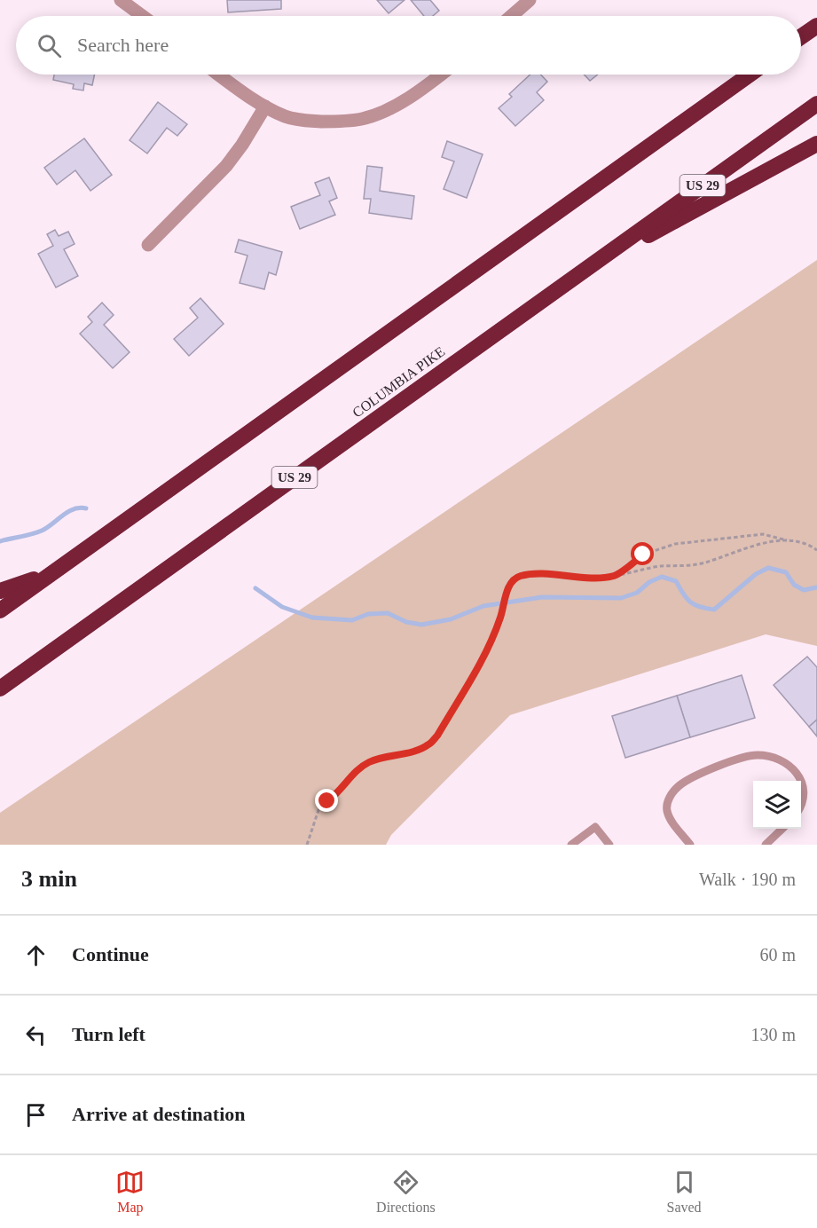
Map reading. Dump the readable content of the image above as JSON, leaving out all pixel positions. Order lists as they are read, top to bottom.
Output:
{
  "streets": {
    "highway": ["US 29", "COLUMBIA PIKE"]
  },
  "page": {
    "search": "Search here",
    "heading": ["3 min", "Walk · 190 m"],
    "list": [
      ["Continue", "60 m"],
      ["Turn left", "130 m"],
      "Arrive at destination"
    ],
    "nav": ["Map", "Directions", "Saved"]
  }
}
